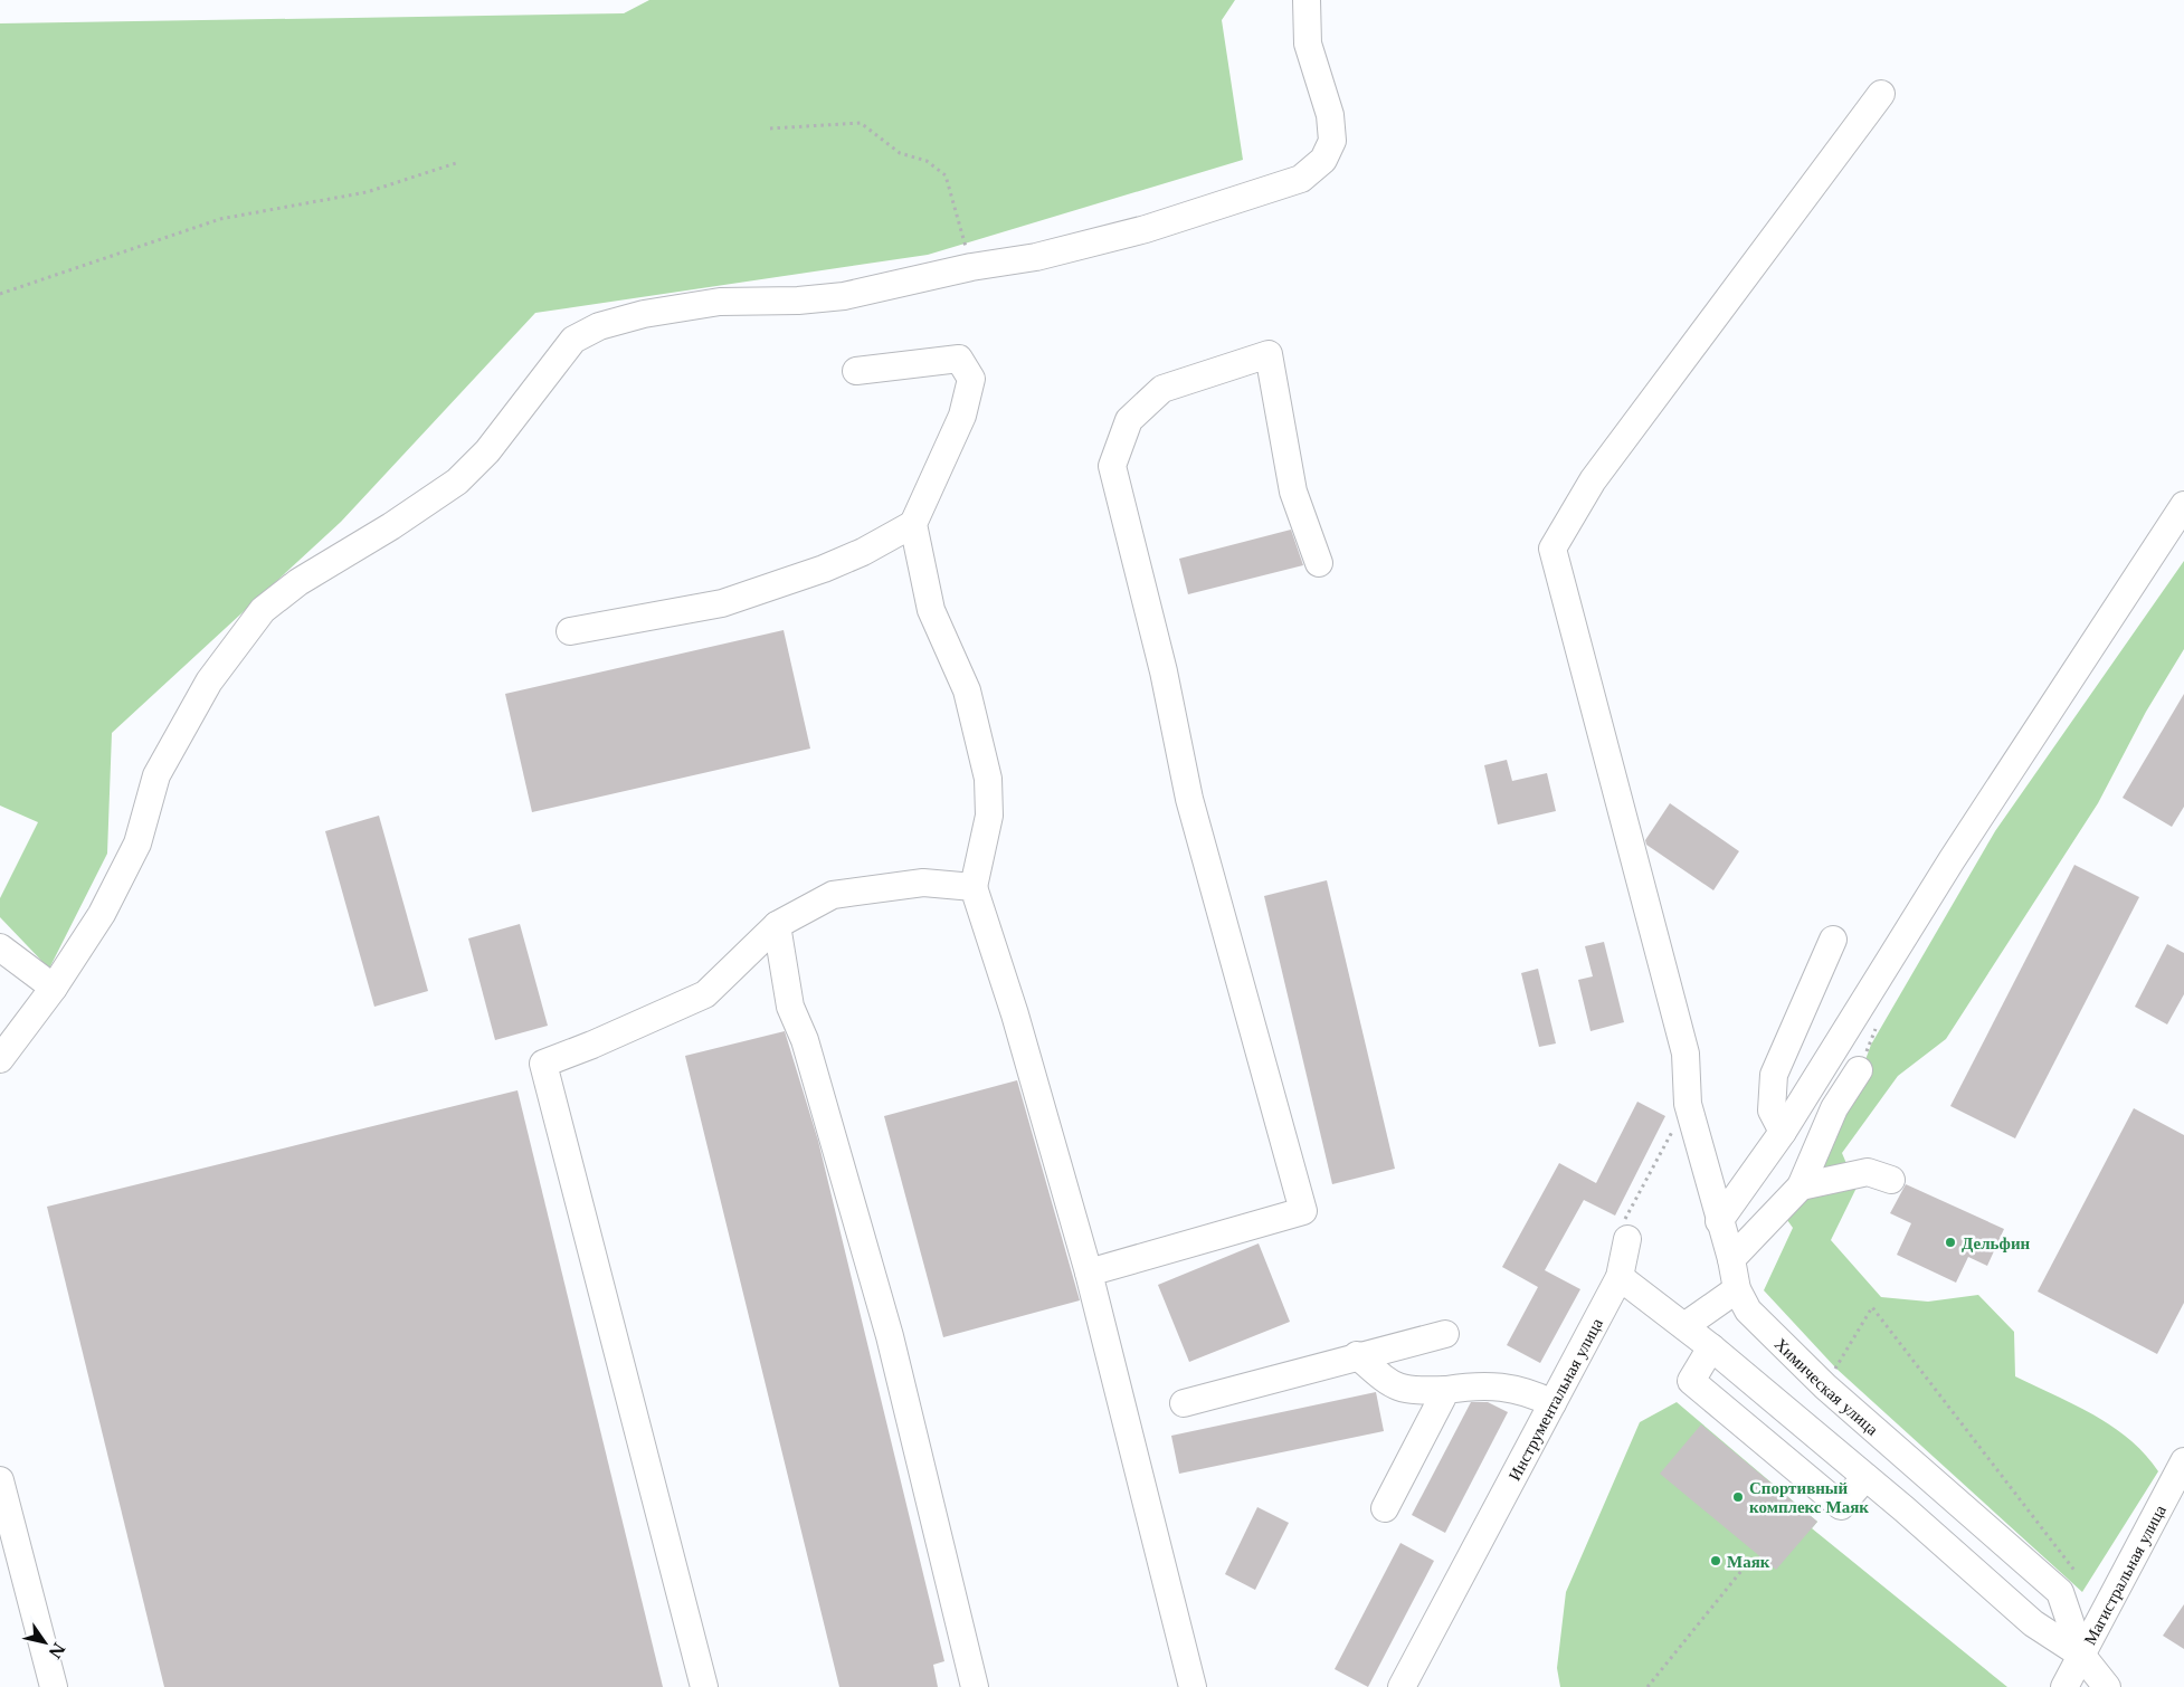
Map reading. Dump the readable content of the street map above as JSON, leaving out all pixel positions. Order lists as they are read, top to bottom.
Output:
{
  "streets": {
    "street": ["Химическая улица", "Инструментальная улица", "Магистральная улица"]
  },
  "crossings": [
    ["Химическая улица", "Инструментальная улица"],
    ["Химическая улица", "Магистральная улица"]
  ],
  "places": ["Дельфин", "Спортивный комплекс Маяк", "Маяк"],
  "north": "bottom right"
}
